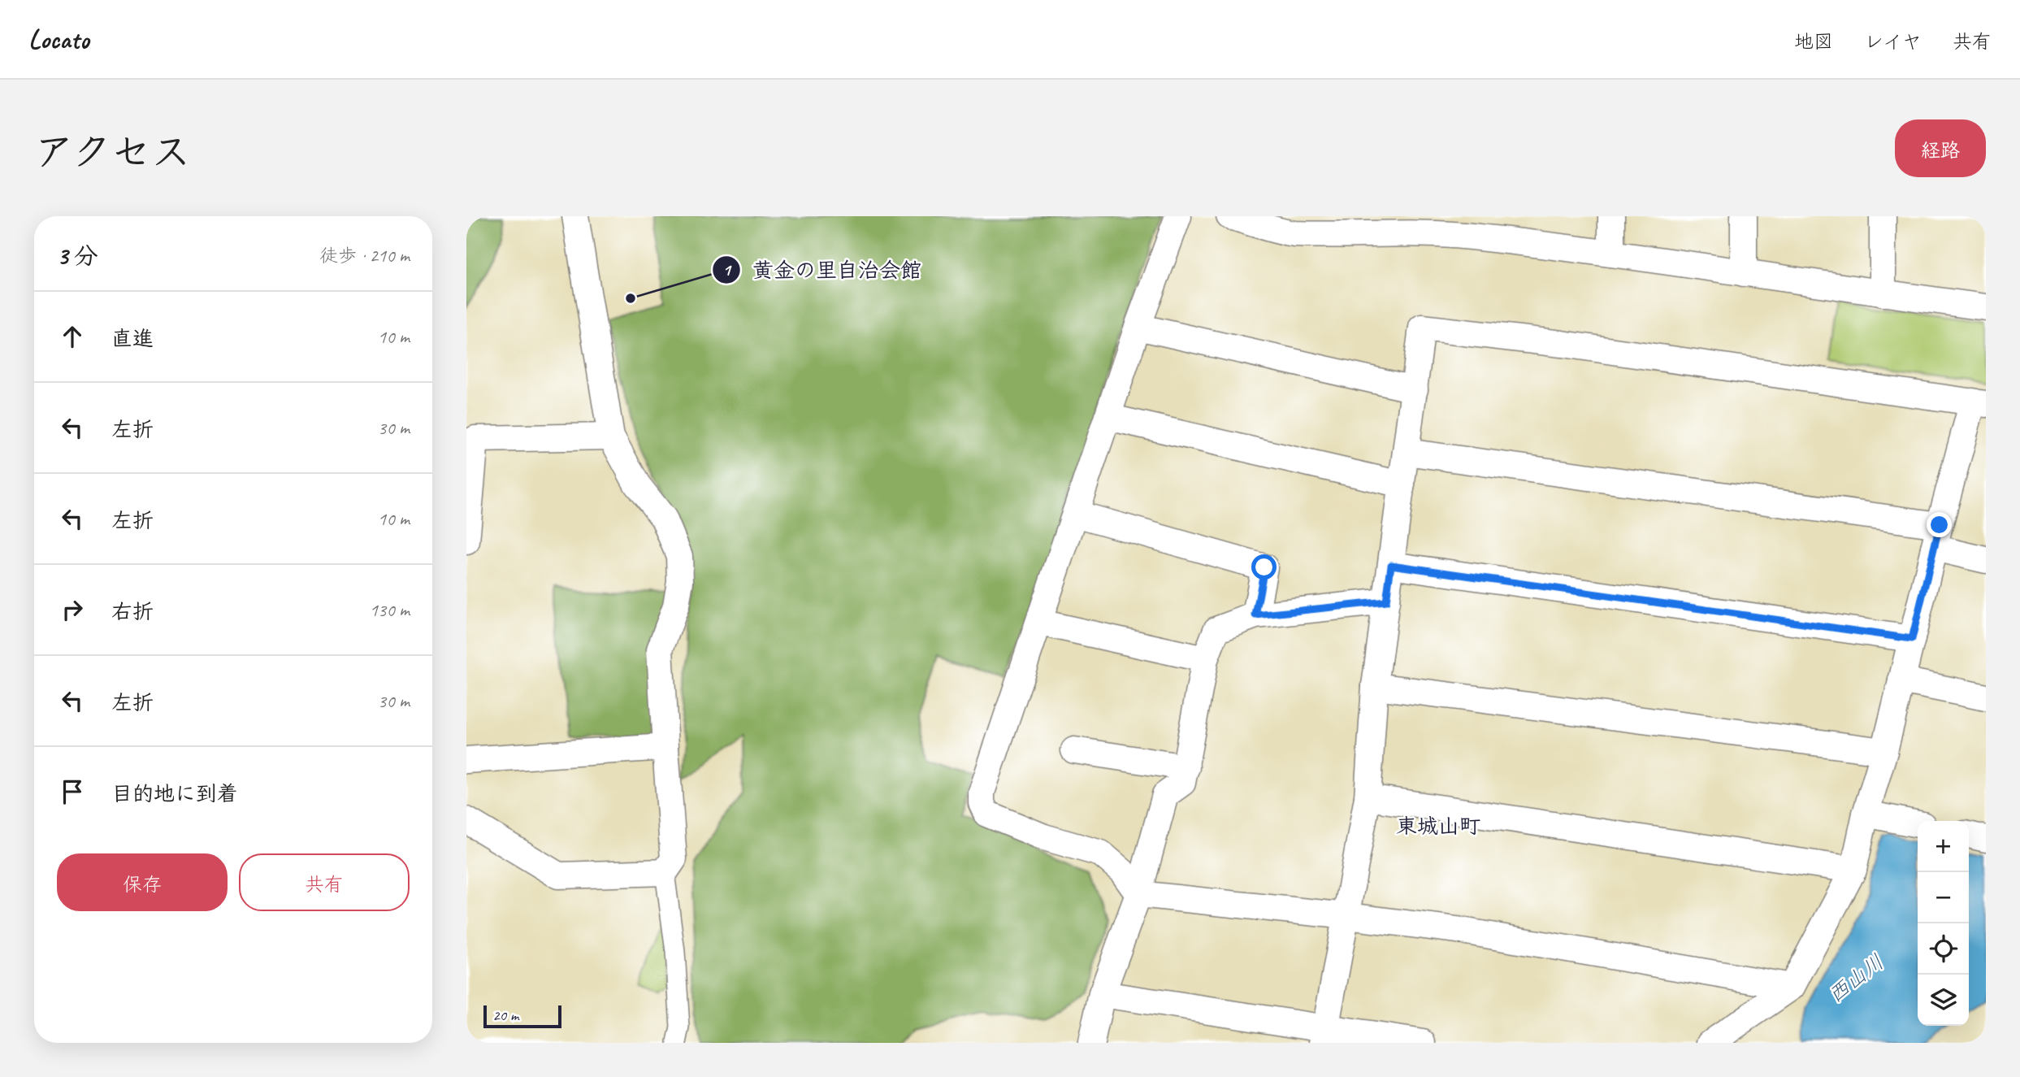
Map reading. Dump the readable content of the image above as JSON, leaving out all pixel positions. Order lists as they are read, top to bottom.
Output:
{
  "districts": ["東城山町"],
  "water": ["西山川"],
  "places": ["黄金の里自治会館"],
  "scale_bar": "20 m",
  "page": {
    "header": "Locato",
    "nav": ["地図", "レイヤ", "共有"],
    "title": "アクセス",
    "buttons": [
      "経路",
      ["保存", "共有"]
    ],
    "heading": ["3 分", "徒歩 · 210 m"],
    "list": [
      ["直進", "10 m"],
      ["左折", "30 m"],
      ["左折", "10 m"],
      ["右折", "130 m"],
      ["左折", "30 m"],
      "目的地に到着"
    ],
    "map_buttons": ["+", "−"],
    "scale": "20 m"
  }
}
